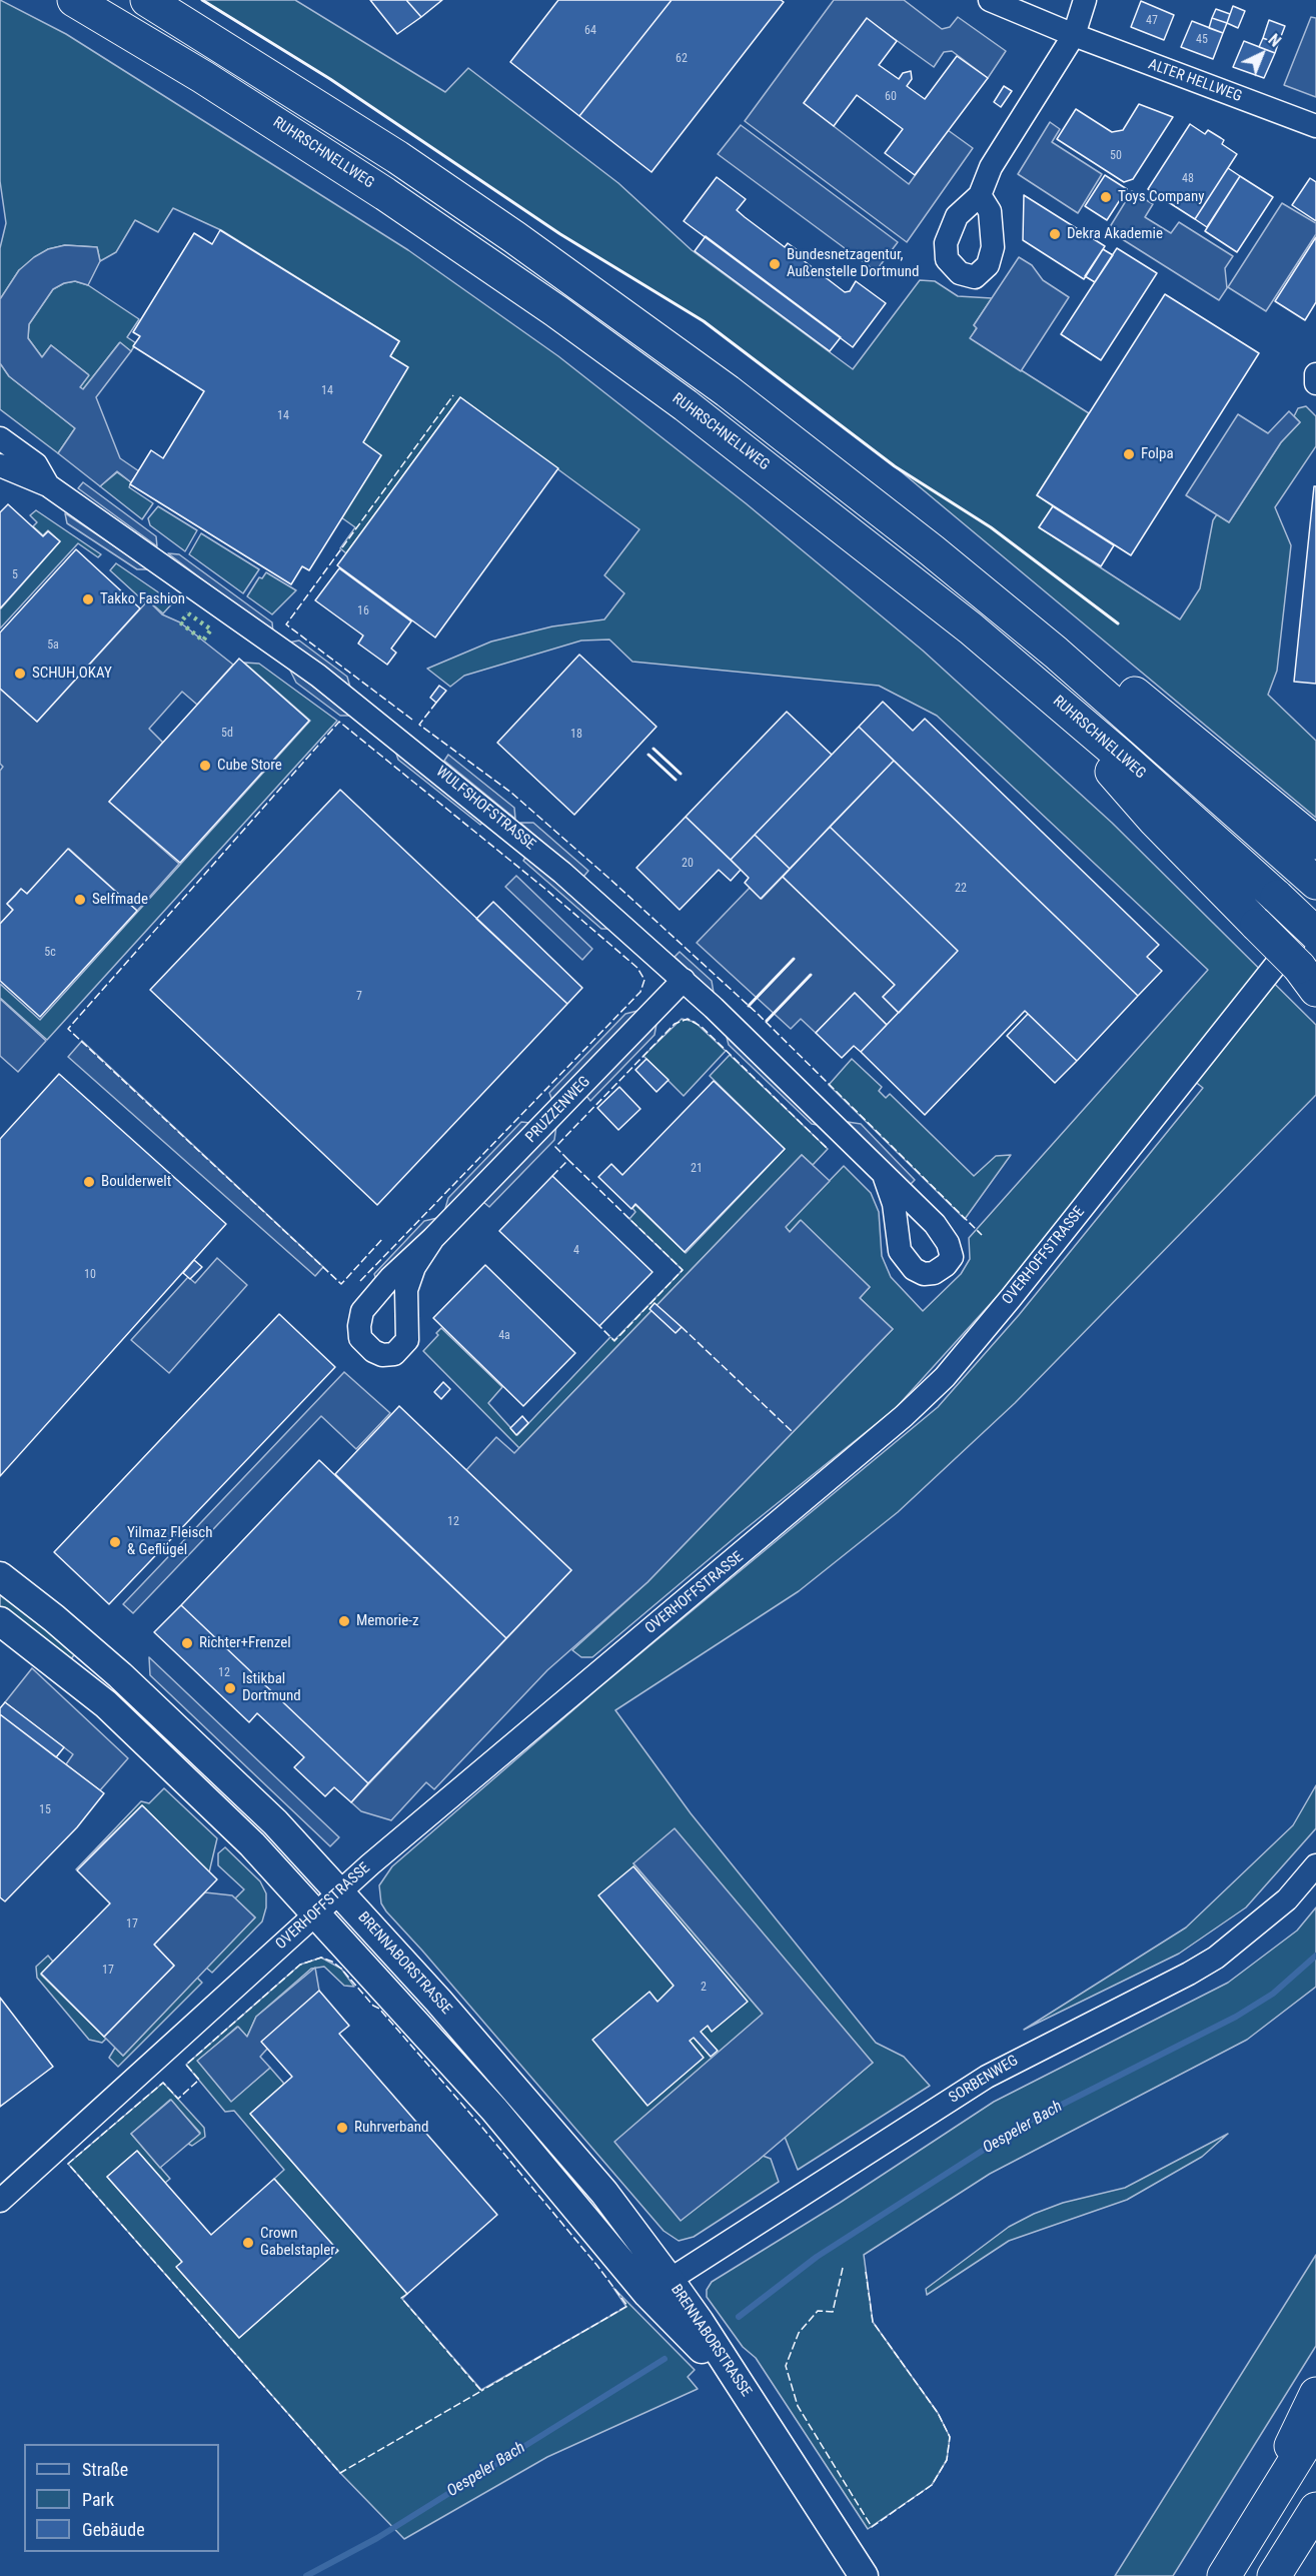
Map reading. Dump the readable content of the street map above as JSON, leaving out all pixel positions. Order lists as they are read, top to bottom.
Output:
{
  "streets": {
    "highway": ["RUHRSCHNELLWEG"],
    "main road": ["BRENNABORSTRASSE"],
    "street": [
      "ALTER HELLWEG",
      "WULFSHOFSTRASSE",
      "PRUZZENWEG",
      "OVERHOFFSTRASSE",
      "SORBENWEG"
    ]
  },
  "crossings": [
    ["WULFSHOFSTRASSE", "PRUZZENWEG"],
    ["OVERHOFFSTRASSE", "BRENNABORSTRASSE"],
    ["BRENNABORSTRASSE", "SORBENWEG"]
  ],
  "water": ["Oespeler Bach"],
  "places": [
    "Toys Company",
    "Dekra Akademie",
    "Bundesnetzagentur, Außenstelle Dortmund",
    "Folpa",
    "Takko Fashion",
    "SCHUH OKAY",
    "Cube Store",
    "Selfmade",
    "Boulderwelt",
    "Yilmaz Fleisch & Geflügel",
    "Memorie-z",
    "Richter+Frenzel",
    "Istikbal Dortmund",
    "Ruhrverband",
    "Crown Gabelstapler"
  ],
  "house_numbers": [
    "47",
    "64",
    "45",
    "62",
    "60",
    "50",
    "48",
    "14",
    "14",
    "5",
    "16",
    "5a",
    "5d",
    "18",
    "20",
    "22",
    "5c",
    "7",
    "21",
    "4",
    "10",
    "4a",
    "12",
    "12",
    "15",
    "17",
    "17",
    "2"
  ],
  "legend": ["Straße", "Park", "Gebäude"],
  "north": "top right"
}
